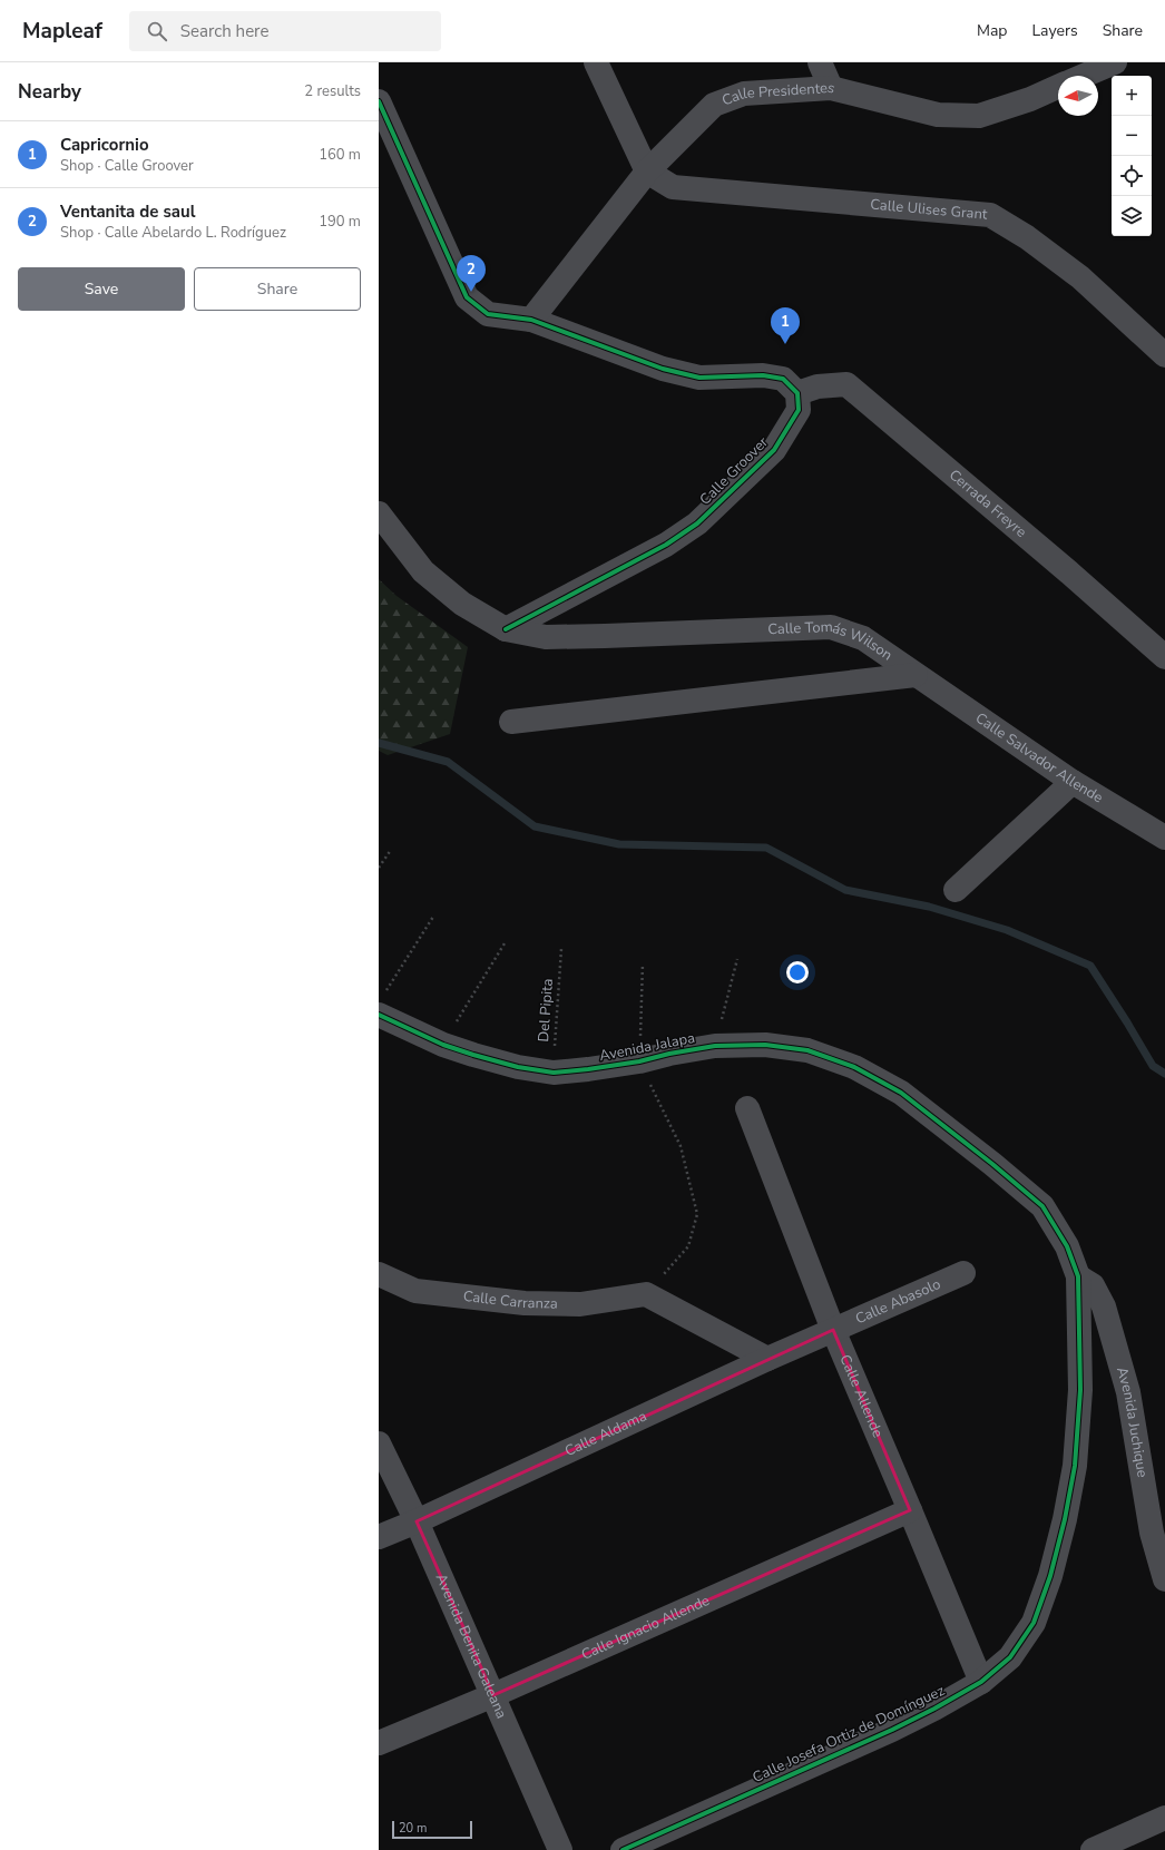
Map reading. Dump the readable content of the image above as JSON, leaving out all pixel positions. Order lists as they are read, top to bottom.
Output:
{
  "streets": {
    "street": [
      "Calle Presidentes",
      "Calle Ulises Grant",
      "Calle Groover",
      "Cerrada Freyre",
      "Calle Tomás Wilson",
      "Calle Salvador Allende",
      "Avenida Jalapa",
      "Calle Carranza",
      "Calle Abasolo",
      "Calle Allende",
      "Avenida Juchique",
      "Calle Aldama",
      "Calle Ignacio Allende",
      "Avenida Benita Galeana",
      "Calle Josefa Ortiz de Domínguez"
    ],
    "path": ["Del Pipita"]
  },
  "crossings": [
    ["Calle Presidentes", "Calle Ulises Grant"],
    ["Calle Groover", "Cerrada Freyre"],
    ["Calle Groover", "Calle Tomás Wilson"],
    ["Calle Tomás Wilson", "Calle Salvador Allende"],
    ["Del Pipita", "Avenida Jalapa"],
    ["Avenida Jalapa", "Avenida Juchique"],
    ["Avenida Jalapa", "Calle Josefa Ortiz de Domínguez"],
    ["Calle Abasolo", "Calle Allende"],
    ["Calle Abasolo", "Calle Aldama"],
    ["Calle Allende", "Calle Aldama"],
    ["Calle Allende", "Calle Ignacio Allende"],
    ["Calle Allende", "Calle Josefa Ortiz de Domínguez"],
    ["Avenida Juchique", "Calle Josefa Ortiz de Domínguez"],
    ["Calle Aldama", "Avenida Benita Galeana"],
    ["Calle Ignacio Allende", "Avenida Benita Galeana"]
  ],
  "scale_bar": "20 m",
  "north": "left",
  "page": {
    "header": "Mapleaf",
    "search": "Search here",
    "nav": ["Map", "Layers", "Share"],
    "heading": ["Nearby", "2 results"],
    "map_buttons": ["+", "−"],
    "list": [
      {
        "mark": "1",
        "name": "Capricornio",
        "note": "Shop · Calle Groover",
        "value": "160 m"
      },
      {
        "mark": "2",
        "name": "Ventanita de saul",
        "note": "Shop · Calle Abelardo L. Rodríguez",
        "value": "190 m"
      }
    ],
    "buttons": ["Save", "Share"],
    "pins": ["2", "1"],
    "scale": "20 m"
  }
}
